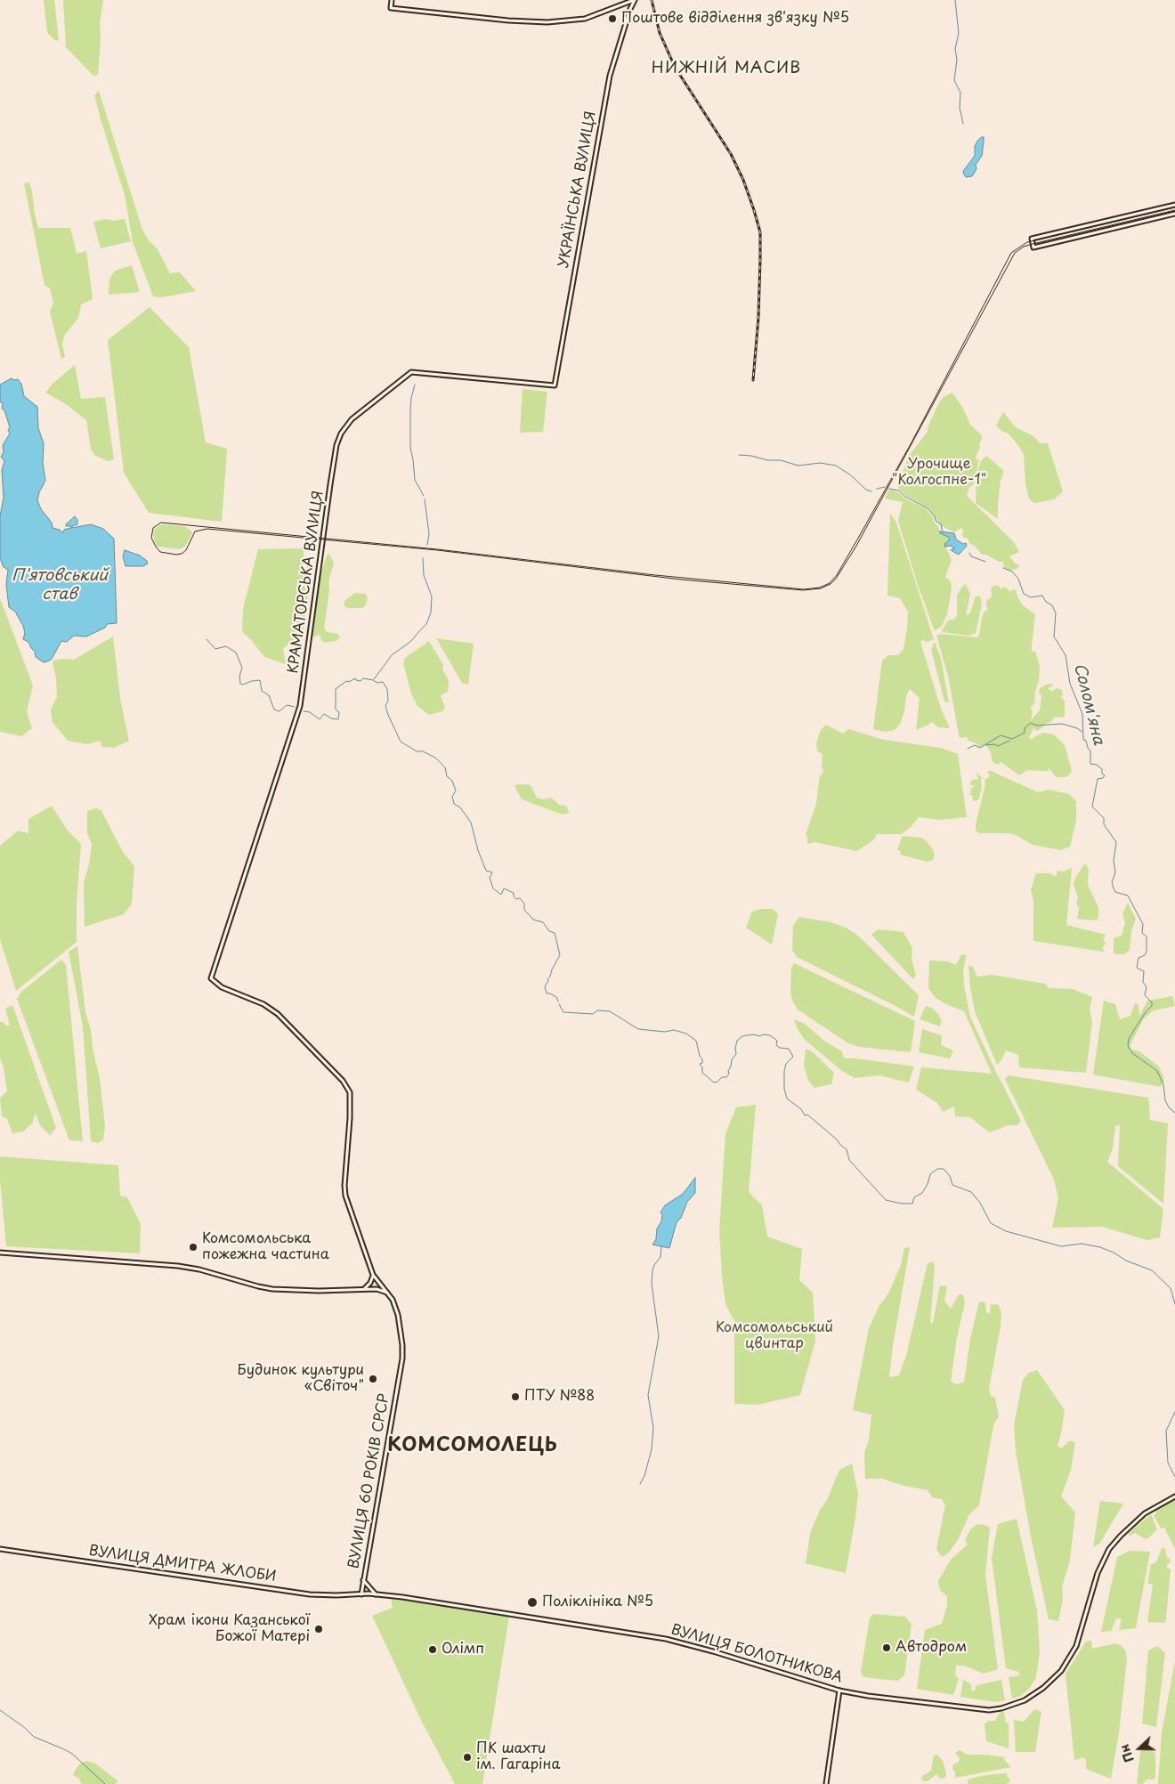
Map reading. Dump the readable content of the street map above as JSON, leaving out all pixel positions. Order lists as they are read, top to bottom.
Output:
{
  "streets": {
    "street": [
      "УКРАЇНСЬКА ВУЛИЦЯ",
      "КРАМАТОРСЬКА ВУЛИЦЯ",
      "ВУЛИЦЯ 60 РОКІВ СРСР",
      "ВУЛИЦЯ ДМИТРА ЖЛОБИ",
      "ВУЛИЦЯ БОЛОТНИКОВА"
    ]
  },
  "crossings": [
    ["УКРАЇНСЬКА ВУЛИЦЯ", "КРАМАТОРСЬКА ВУЛИЦЯ"],
    ["ВУЛИЦЯ 60 РОКІВ СРСР", "ВУЛИЦЯ ДМИТРА ЖЛОБИ"],
    ["ВУЛИЦЯ ДМИТРА ЖЛОБИ", "ВУЛИЦЯ БОЛОТНИКОВА"]
  ],
  "districts": ["НИЖНІЙ МАСИВ", "КОМСОМОЛЕЦЬ"],
  "water": ["П'ятовський став", "Солом'яна"],
  "parks": ["Урочище \"Колгоспне-1\"", "Комсомольський цвинтар"],
  "places": [
    "Поштове відділення зв'язку №5",
    "Комсомольська пожежна частина",
    "Будинок культури «Світоч\"",
    "ПТУ №88",
    "Поліклініка №5",
    "Храм ікони Казанської Божої Матері",
    "Автодром",
    "Олімп",
    "ПК шахти ім. Гагаріна"
  ],
  "north": "left"
}
